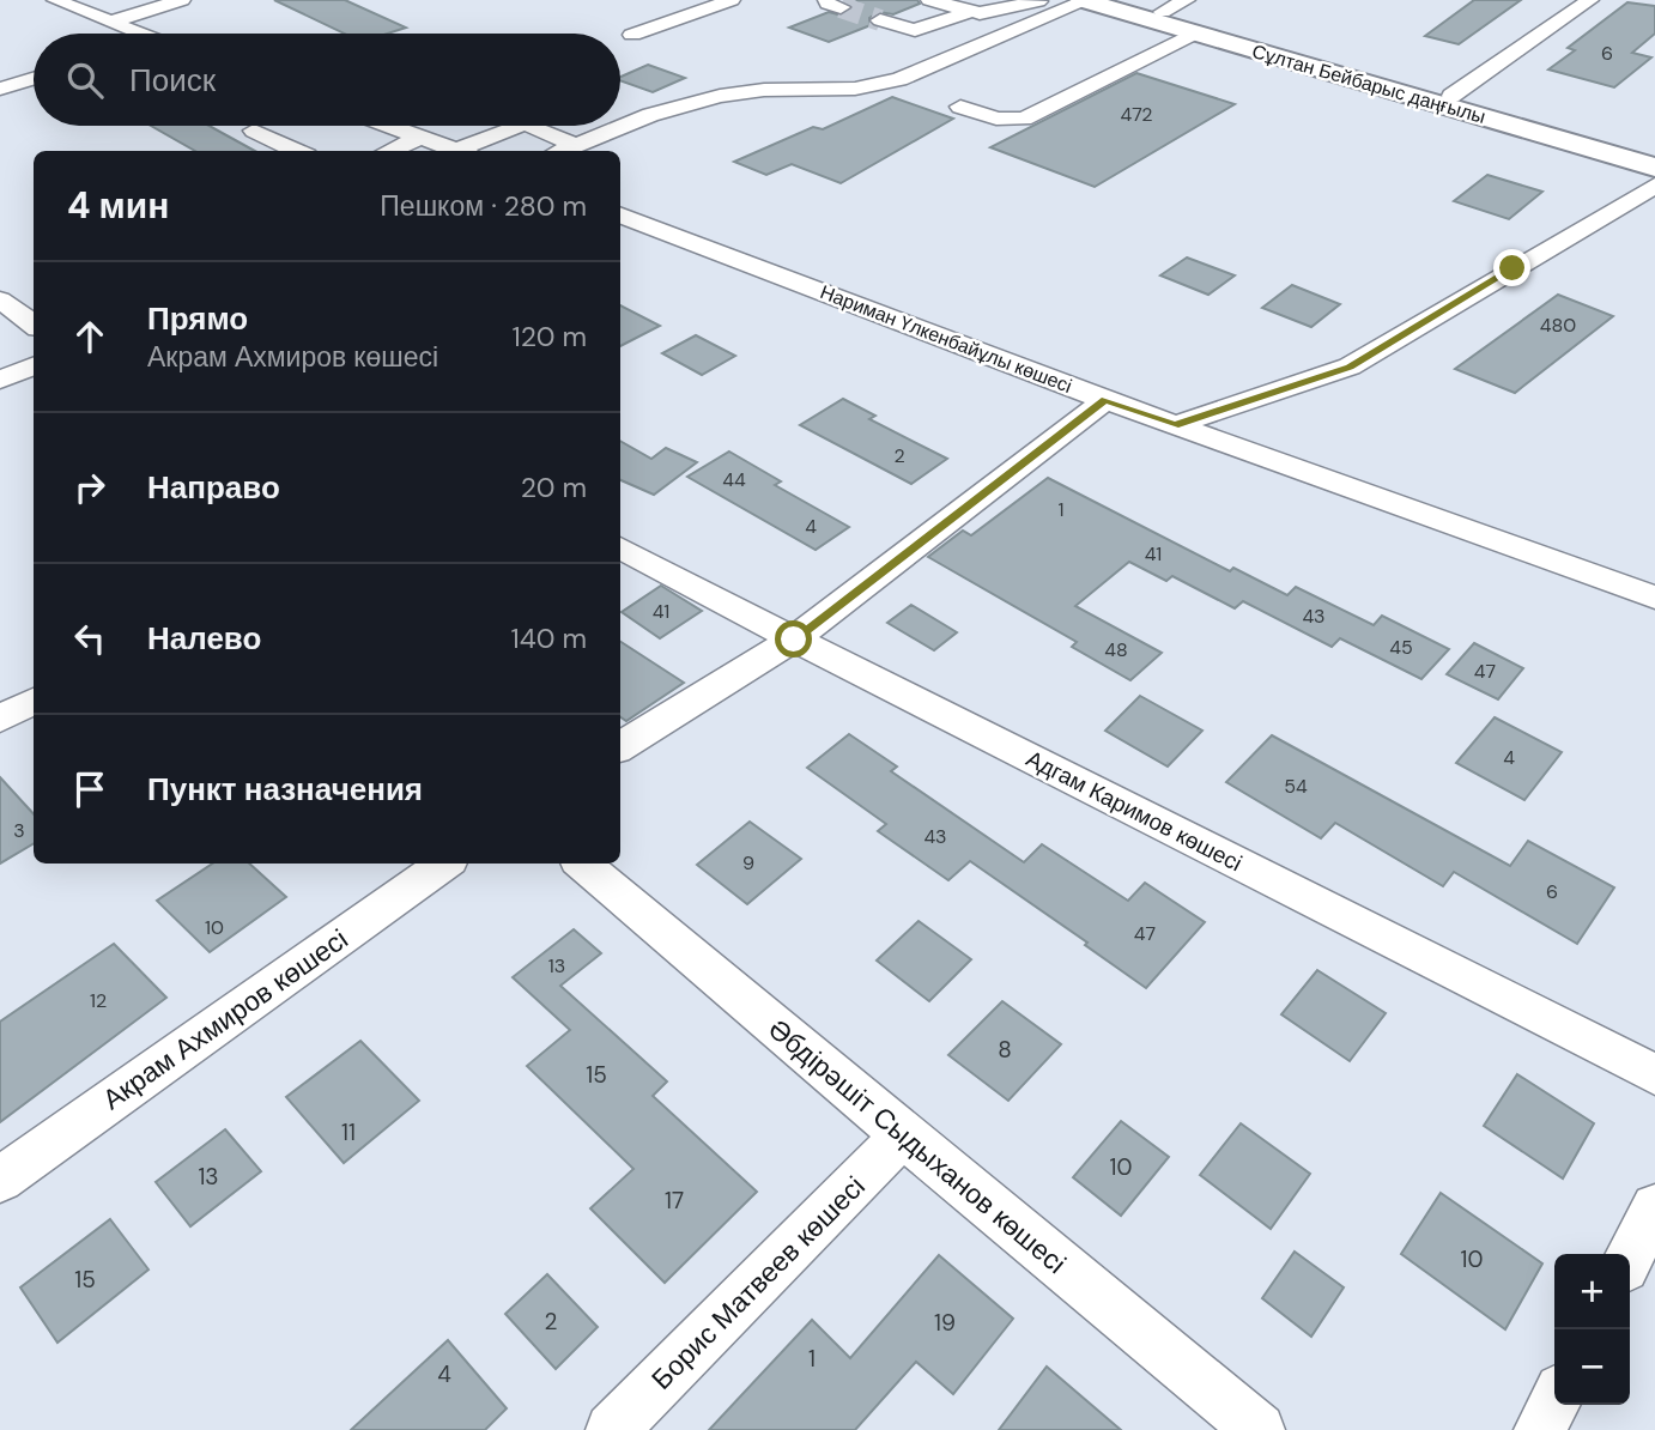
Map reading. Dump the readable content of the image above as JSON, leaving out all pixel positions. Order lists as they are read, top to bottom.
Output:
{
  "streets": {
    "main road": ["Сұлтан Бейбарыс даңғылы"],
    "street": [
      "Нариман Үлкенбайұлы көшесі",
      "Адгам Каримов көшесі",
      "Акрам Ахмиров көшесі",
      "Әбдірәшіт Сыдыханов көшесі",
      "Борис Матвеев көшесі"
    ]
  },
  "crossings": [
    ["Әбдірәшіт Сыдыханов көшесі", "Борис Матвеев көшесі"]
  ],
  "house_numbers": [
    "6",
    "472",
    "480",
    "2",
    "44",
    "1",
    "4",
    "41",
    "41",
    "43",
    "45",
    "48",
    "47",
    "4",
    "54",
    "3",
    "43",
    "9",
    "6",
    "10",
    "47",
    "13",
    "12",
    "8",
    "15",
    "11",
    "10",
    "13",
    "17",
    "10",
    "15",
    "2",
    "19",
    "1",
    "4"
  ],
  "page": {
    "search": "Поиск",
    "heading": ["4 мин", "Пешком · 280 m"],
    "list": [
      ["Прямо", "Акрам Ахмиров көшесі", "120 m"],
      ["Направо", "20 m"],
      ["Налево", "140 m"],
      "Пункт назначения"
    ],
    "map_buttons": ["+", "−"]
  }
}
